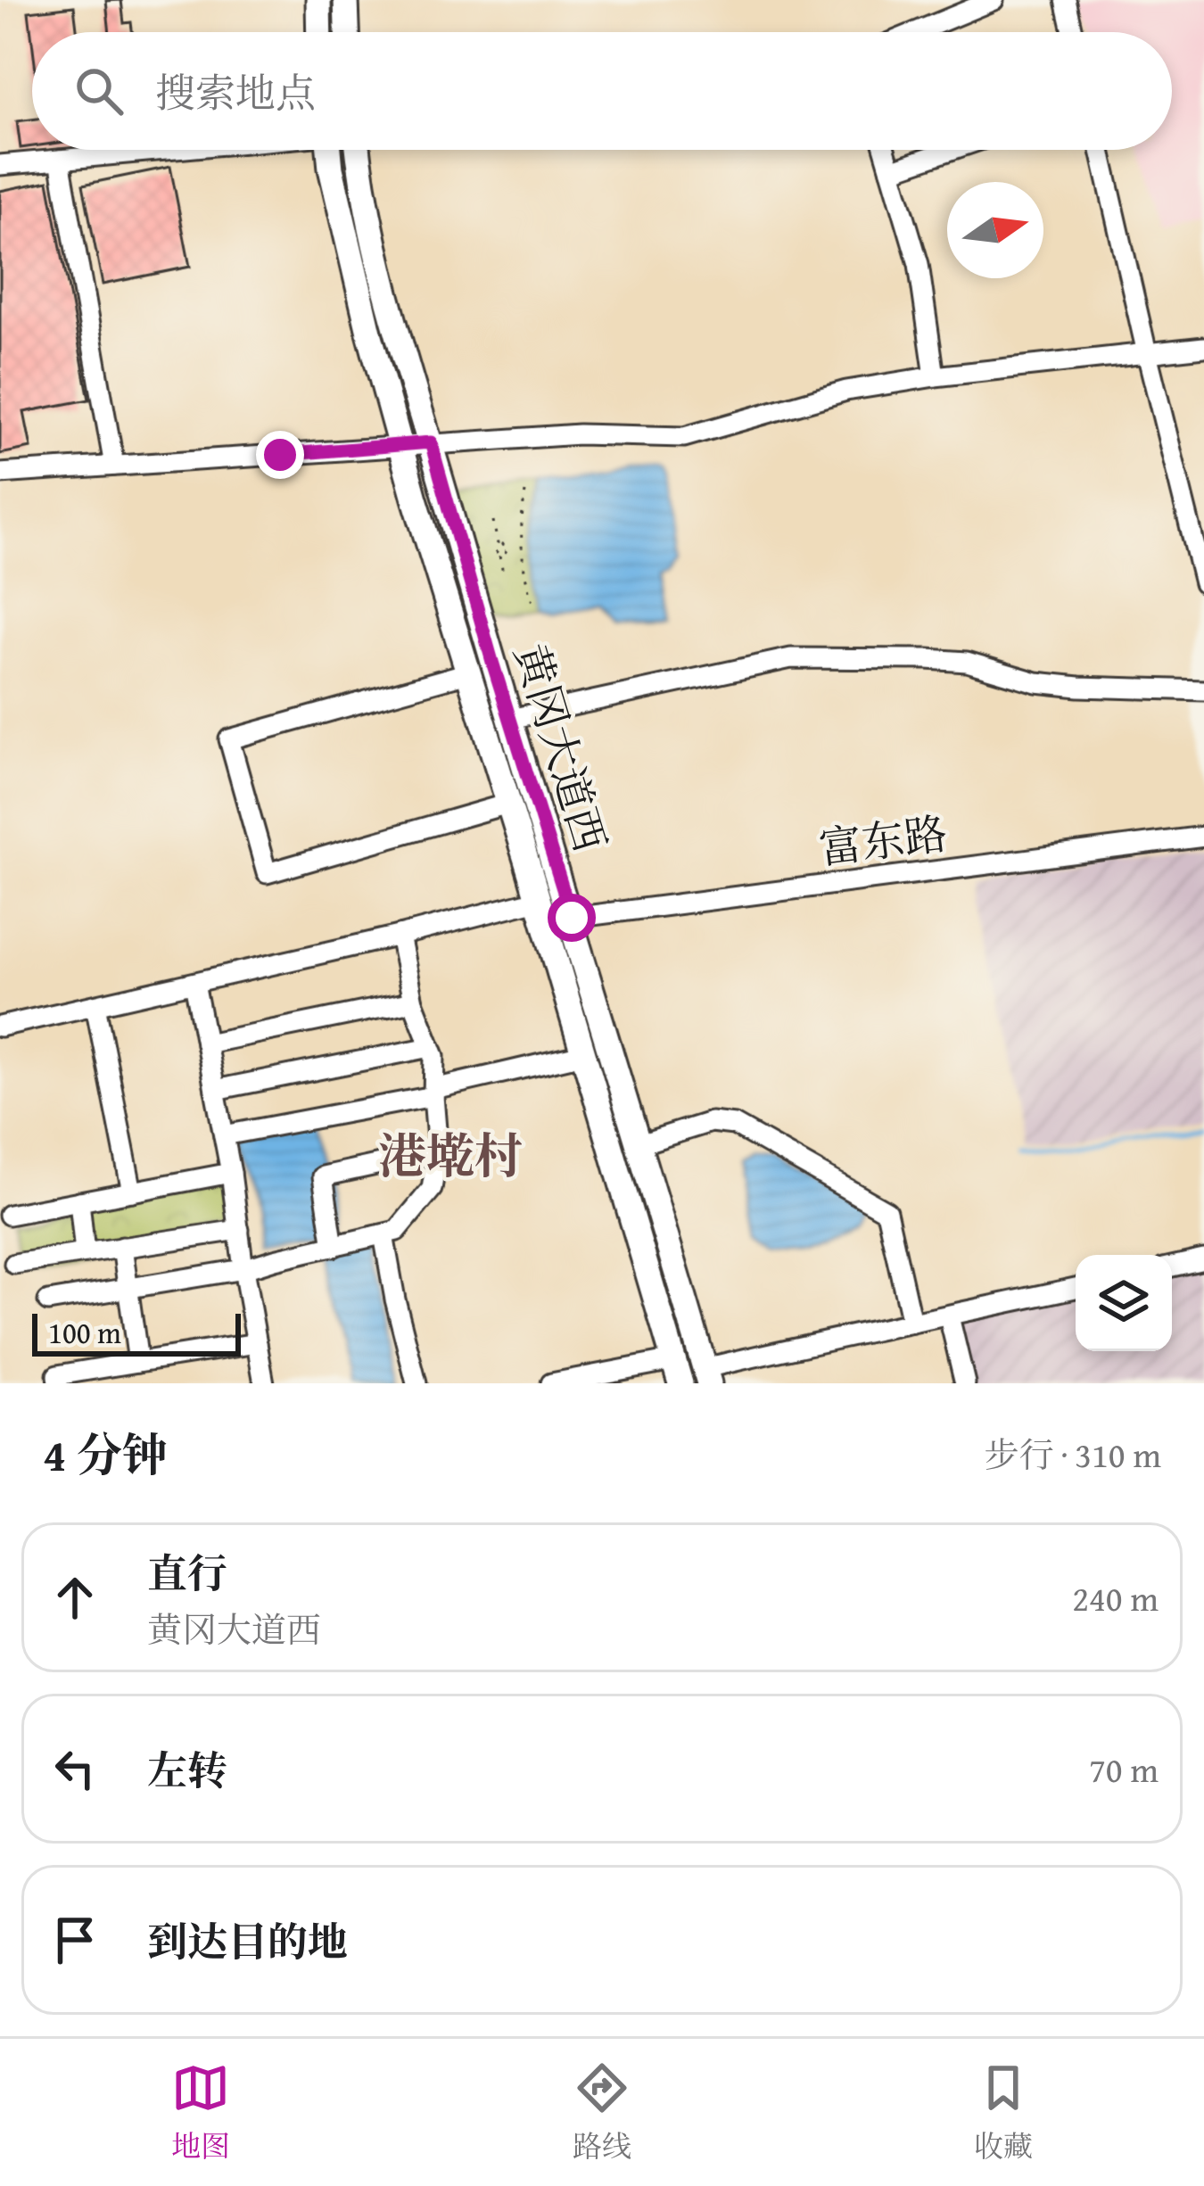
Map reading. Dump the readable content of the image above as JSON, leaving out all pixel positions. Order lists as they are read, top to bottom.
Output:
{
  "streets": {
    "main road": ["黄冈大道西"],
    "street": ["富东路"]
  },
  "crossings": [
    ["黄冈大道西", "富东路"]
  ],
  "districts": ["港墘村"],
  "scale_bar": "100 m",
  "north": "right",
  "page": {
    "search": "搜索地点",
    "scale": "100 m",
    "heading": ["4 分钟", "步行 · 310 m"],
    "list": [
      ["直行", "黄冈大道西", "240 m"],
      ["左转", "70 m"],
      "到达目的地"
    ],
    "nav": ["地图", "路线", "收藏"]
  }
}
